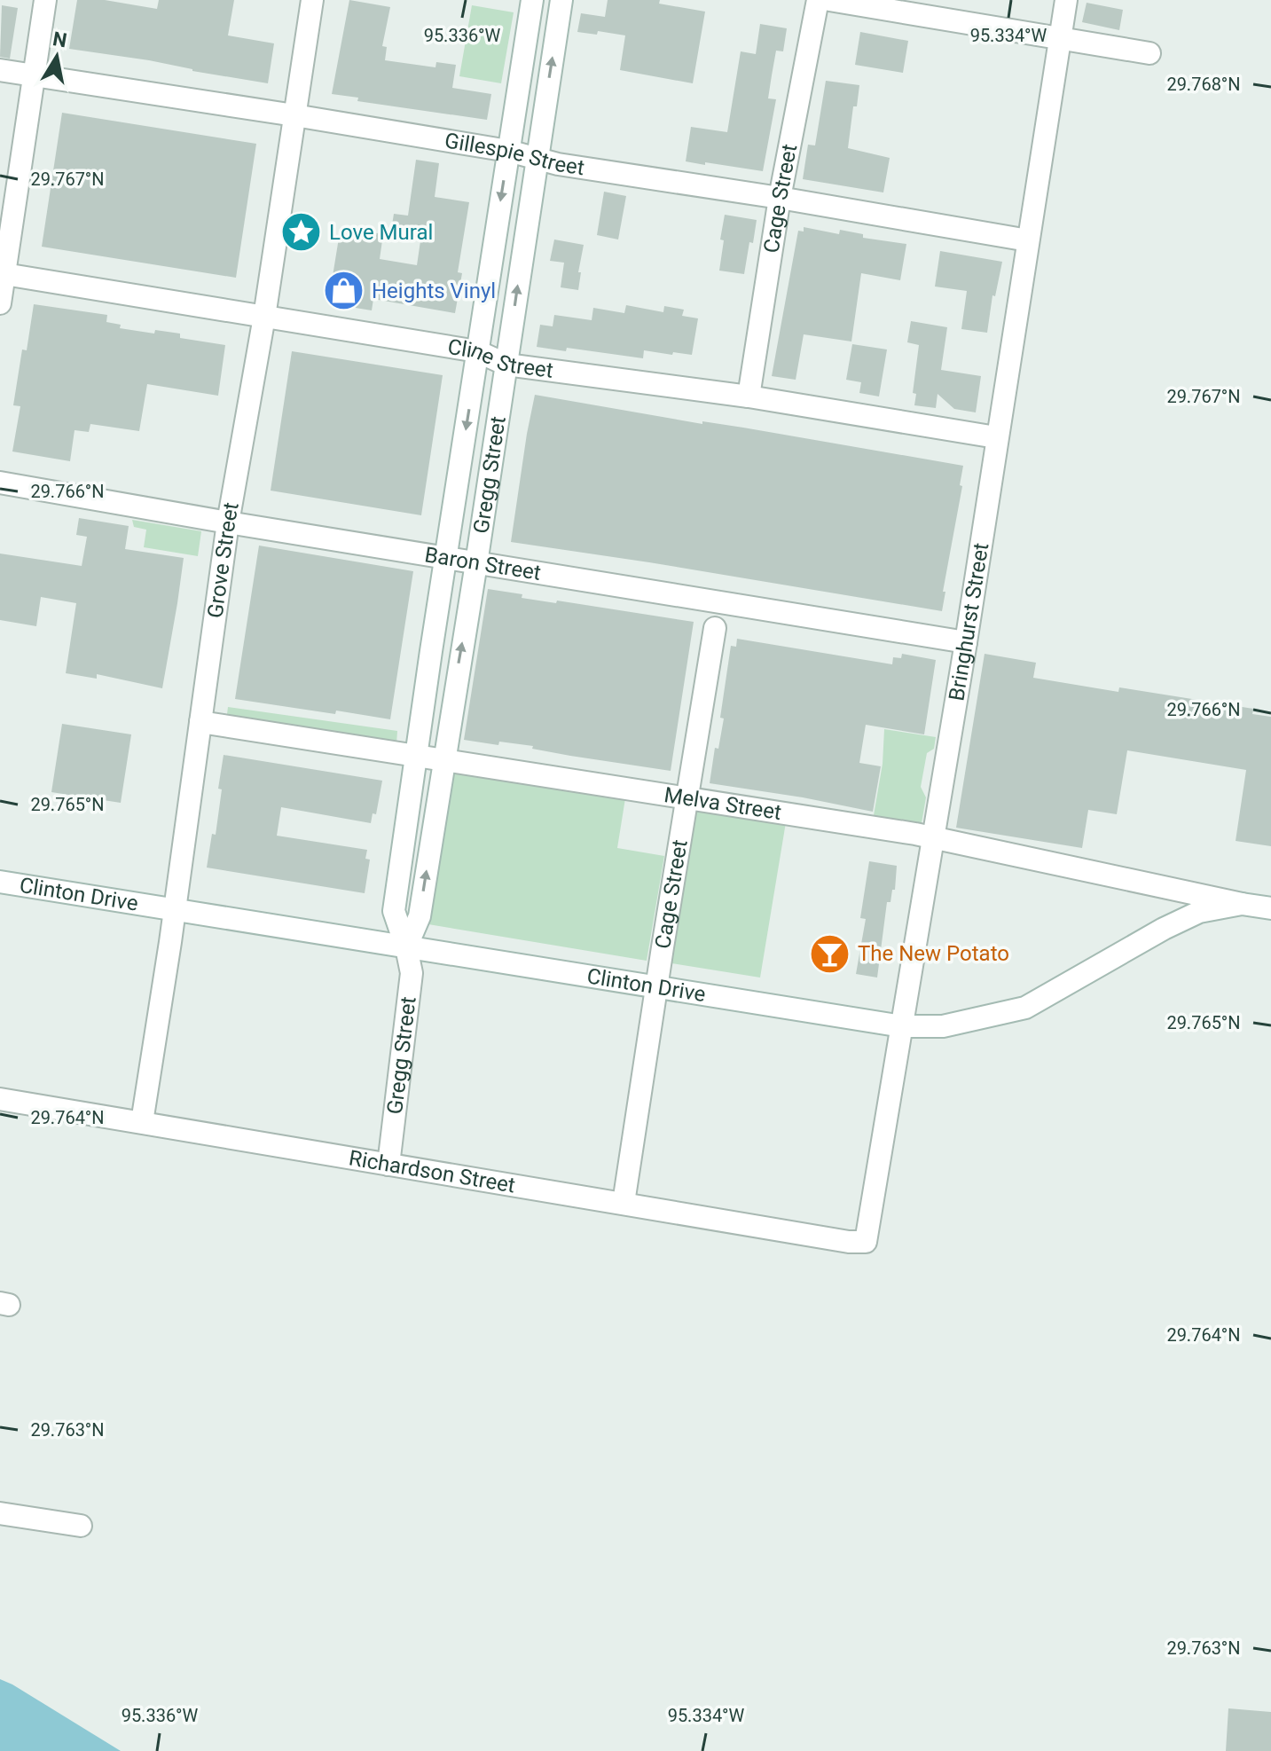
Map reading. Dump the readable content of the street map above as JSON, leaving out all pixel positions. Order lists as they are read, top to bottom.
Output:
{
  "streets": {
    "street": [
      "Gillespie Street",
      "Cage Street",
      "Cline Street",
      "Gregg Street",
      "Grove Street",
      "Baron Street",
      "Bringhurst Street",
      "Melva Street",
      "Clinton Drive",
      "Richardson Street"
    ]
  },
  "crossings": [
    ["Gillespie Street", "Cage Street"],
    ["Gillespie Street", "Gregg Street"],
    ["Gillespie Street", "Grove Street"],
    ["Gillespie Street", "Bringhurst Street"],
    ["Cage Street", "Cline Street"],
    ["Cage Street", "Melva Street"],
    ["Cage Street", "Clinton Drive"],
    ["Cage Street", "Richardson Street"],
    ["Cline Street", "Gregg Street"],
    ["Cline Street", "Grove Street"],
    ["Cline Street", "Bringhurst Street"],
    ["Gregg Street", "Baron Street"],
    ["Gregg Street", "Melva Street"],
    ["Gregg Street", "Clinton Drive"],
    ["Gregg Street", "Richardson Street"],
    ["Grove Street", "Baron Street"],
    ["Grove Street", "Melva Street"],
    ["Grove Street", "Clinton Drive"],
    ["Grove Street", "Richardson Street"],
    ["Baron Street", "Bringhurst Street"],
    ["Bringhurst Street", "Melva Street"],
    ["Bringhurst Street", "Clinton Drive"],
    ["Bringhurst Street", "Richardson Street"],
    ["Melva Street", "Clinton Drive"]
  ],
  "places": {
    "place": ["Love Mural"],
    "shop": ["Heights Vinyl"],
    "bar": ["The New Potato"]
  },
  "north": "top",
  "coordinates": [
    "95.336°W",
    "95.334°W",
    "29.768°N",
    "29.767°N",
    "29.766°N",
    "29.765°N",
    "29.764°N",
    "29.763°N"
  ]
}
